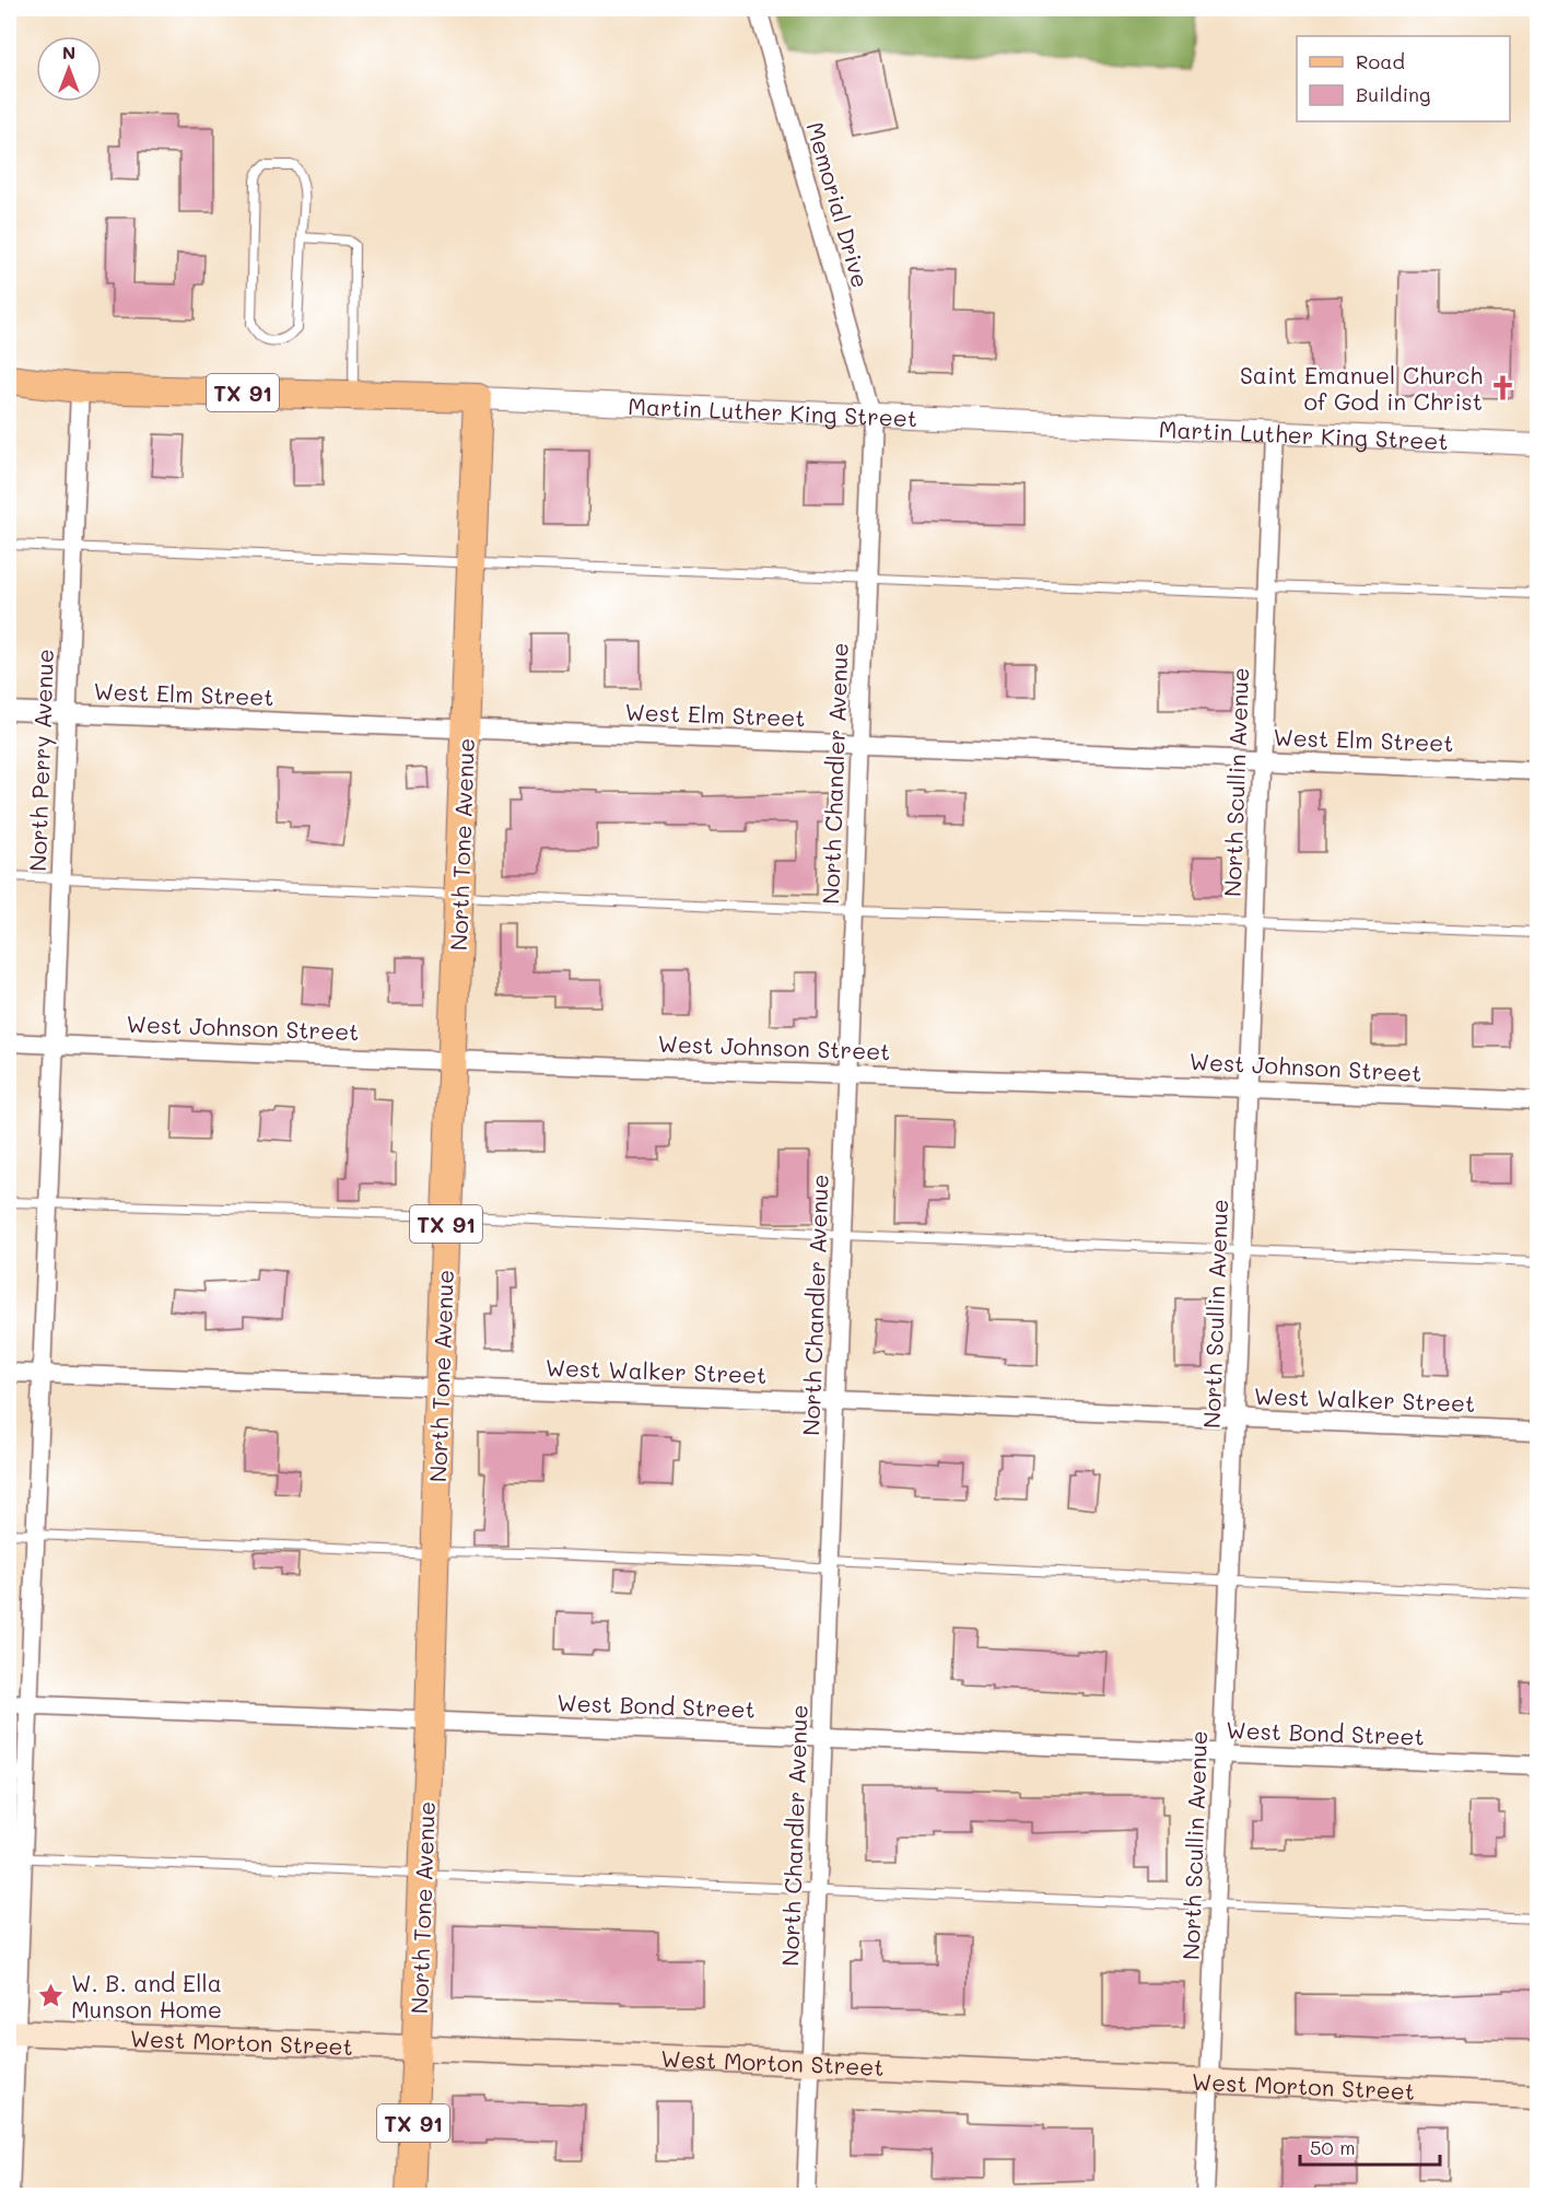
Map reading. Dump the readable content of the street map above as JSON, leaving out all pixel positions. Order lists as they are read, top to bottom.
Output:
{
  "streets": {
    "main road": [
      "TX 91",
      "Martin Luther King Street",
      "North Tone Avenue",
      "West Morton Street"
    ],
    "street": [
      "Memorial Drive",
      "West Elm Street",
      "North Perry Avenue",
      "North Chandler Avenue",
      "North Scullin Avenue",
      "West Johnson Street",
      "West Walker Street",
      "West Bond Street"
    ]
  },
  "crossings": [
    ["Memorial Drive", "Martin Luther King Street"],
    ["Memorial Drive", "North Chandler Avenue"],
    ["Martin Luther King Street", "North Perry Avenue"],
    ["Martin Luther King Street", "North Chandler Avenue"],
    ["Martin Luther King Street", "North Scullin Avenue"],
    ["Martin Luther King Street", "North Tone Avenue"],
    ["West Elm Street", "North Perry Avenue"],
    ["West Elm Street", "North Chandler Avenue"],
    ["West Elm Street", "North Scullin Avenue"],
    ["West Elm Street", "North Tone Avenue"],
    ["North Perry Avenue", "West Johnson Street"],
    ["North Perry Avenue", "West Walker Street"],
    ["North Perry Avenue", "West Bond Street"],
    ["North Perry Avenue", "West Morton Street"],
    ["North Chandler Avenue", "West Johnson Street"],
    ["North Chandler Avenue", "West Walker Street"],
    ["North Chandler Avenue", "West Bond Street"],
    ["North Chandler Avenue", "West Morton Street"],
    ["North Scullin Avenue", "West Johnson Street"],
    ["North Scullin Avenue", "West Walker Street"],
    ["North Scullin Avenue", "West Bond Street"],
    ["North Scullin Avenue", "West Morton Street"],
    ["North Tone Avenue", "West Johnson Street"],
    ["North Tone Avenue", "West Walker Street"],
    ["North Tone Avenue", "West Bond Street"],
    ["North Tone Avenue", "West Morton Street"]
  ],
  "places": {
    "church": ["Saint Emanuel Church of God in Christ"],
    "place": ["W. B. and Ella Munson Home"]
  },
  "legend": ["Road", "Building"],
  "scale_bar": "50 m",
  "north": "top"
}
